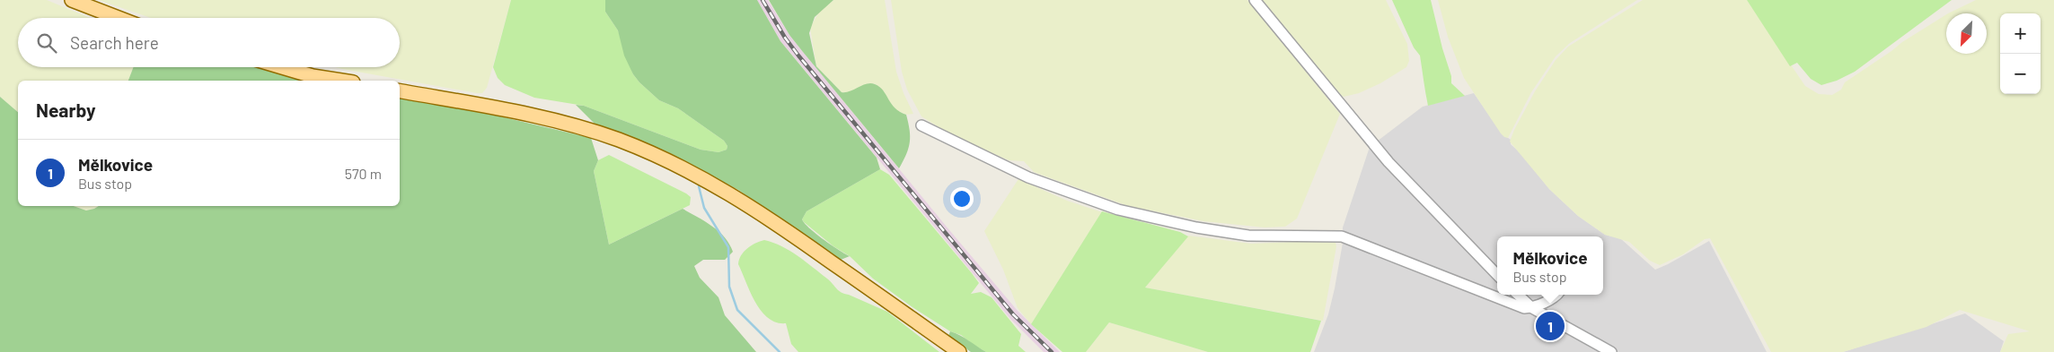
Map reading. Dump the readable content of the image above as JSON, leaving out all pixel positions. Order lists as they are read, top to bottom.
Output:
{
  "north": "bottom left",
  "page": {
    "map_buttons": ["+", "−"],
    "search": "Search here",
    "heading": "Nearby",
    "list": [
      {
        "mark": "1",
        "name": "Mělkovice",
        "note": "Bus stop",
        "value": "570 m"
      }
    ],
    "popup": ["Mělkovice", "Bus stop"],
    "pins": "1"
  }
}
